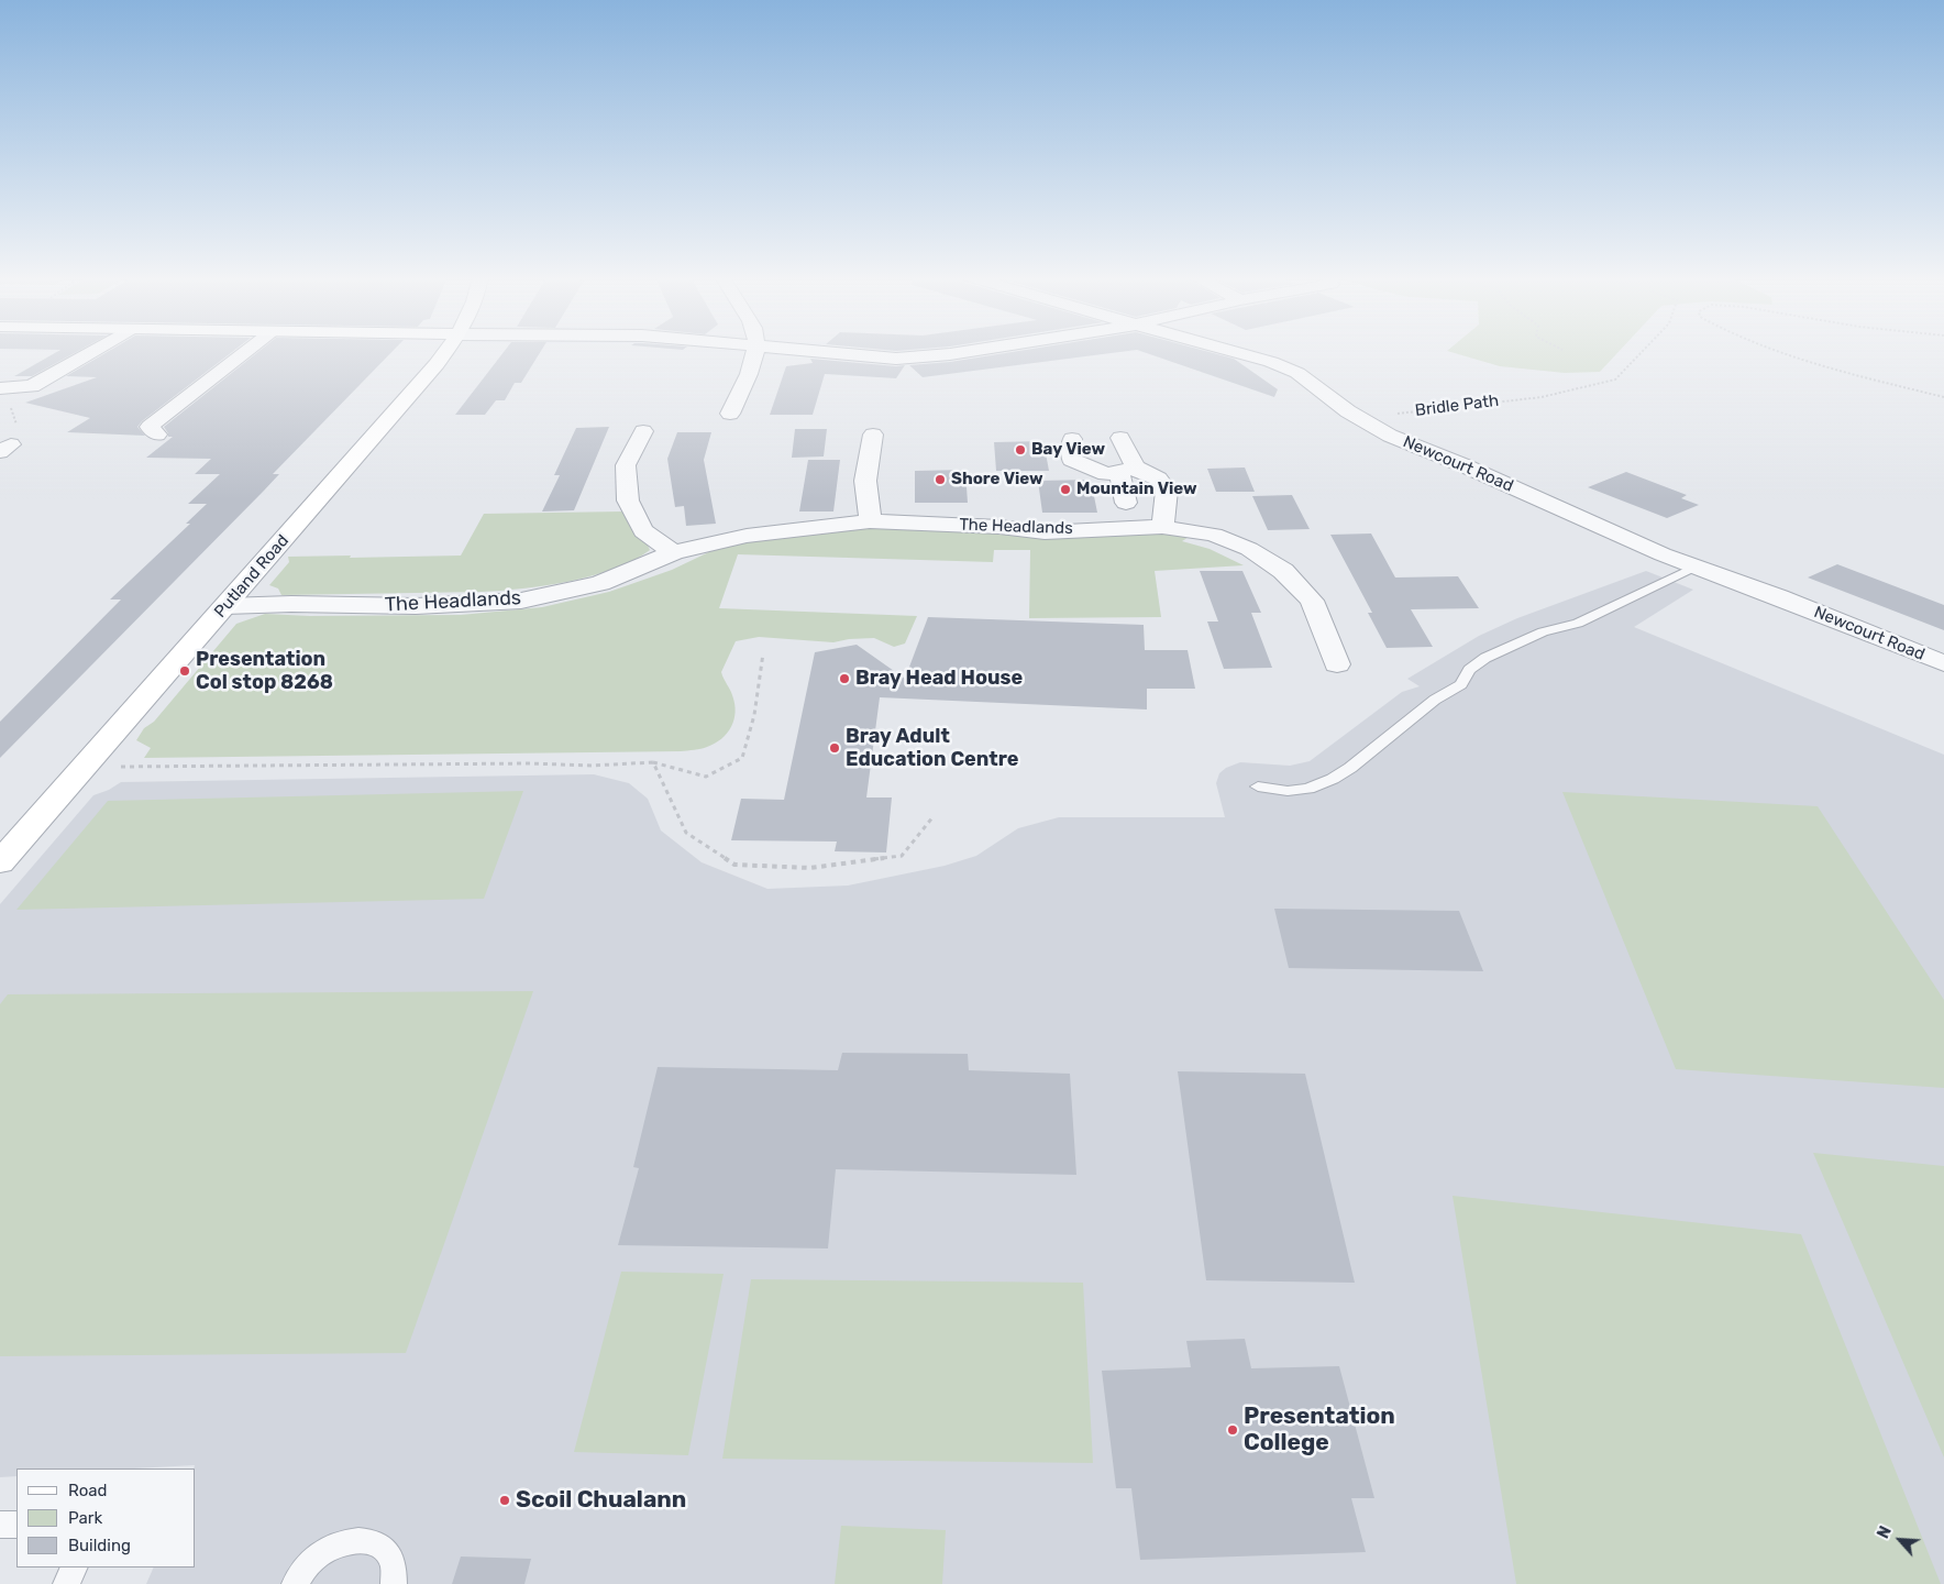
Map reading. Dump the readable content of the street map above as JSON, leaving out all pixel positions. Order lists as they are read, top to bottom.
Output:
{
  "streets": {
    "main road": ["Putland Road"],
    "street": ["Newcourt Road", "The Headlands"],
    "path": ["Bridle Path"]
  },
  "crossings": [
    ["Bridle Path", "Newcourt Road"],
    ["The Headlands", "Putland Road"]
  ],
  "places": [
    "Bay View",
    "Shore View",
    "Mountain View",
    "Presentation Col stop 8268",
    "Bray Head House",
    "Bray Adult Education Centre",
    "Presentation College",
    "Scoil Chualann"
  ],
  "legend": ["Road", "Park", "Building"],
  "north": "top left"
}
